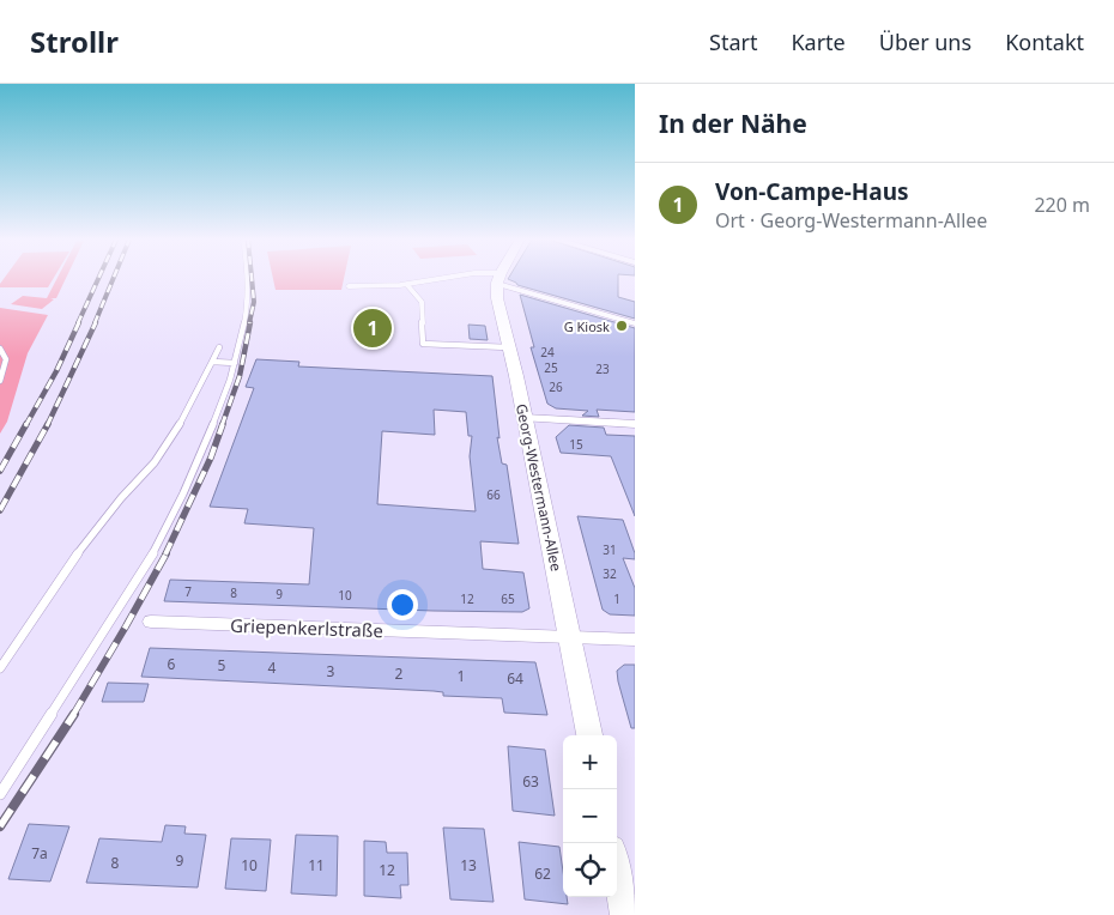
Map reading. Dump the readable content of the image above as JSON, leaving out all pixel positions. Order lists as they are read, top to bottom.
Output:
{
  "streets": {
    "street": ["Georg-Westermann-Allee", "Griepenkerlstraße"]
  },
  "crossings": [
    ["Georg-Westermann-Allee", "Griepenkerlstraße"]
  ],
  "places": ["G Kiosk"],
  "house_numbers": [
    "24",
    "25",
    "23",
    "26",
    "15",
    "66",
    "31",
    "32",
    "7",
    "8",
    "9",
    "10",
    "12",
    "65",
    "1",
    "6",
    "5",
    "4",
    "3",
    "2",
    "1",
    "64",
    "63",
    "7a",
    "9",
    "8",
    "10",
    "11",
    "13",
    "12",
    "62"
  ],
  "page": {
    "header": "Strollr",
    "nav": [
      "Start",
      "Karte",
      "Über uns",
      "Kontakt"
    ],
    "heading": "In der Nähe",
    "list": [
      {
        "mark": "1",
        "name": "Von-Campe-Haus",
        "note": "Ort · Georg-Westermann-Allee",
        "value": "220 m"
      }
    ],
    "pins": "1",
    "map_buttons": ["+", "−"]
  }
}
